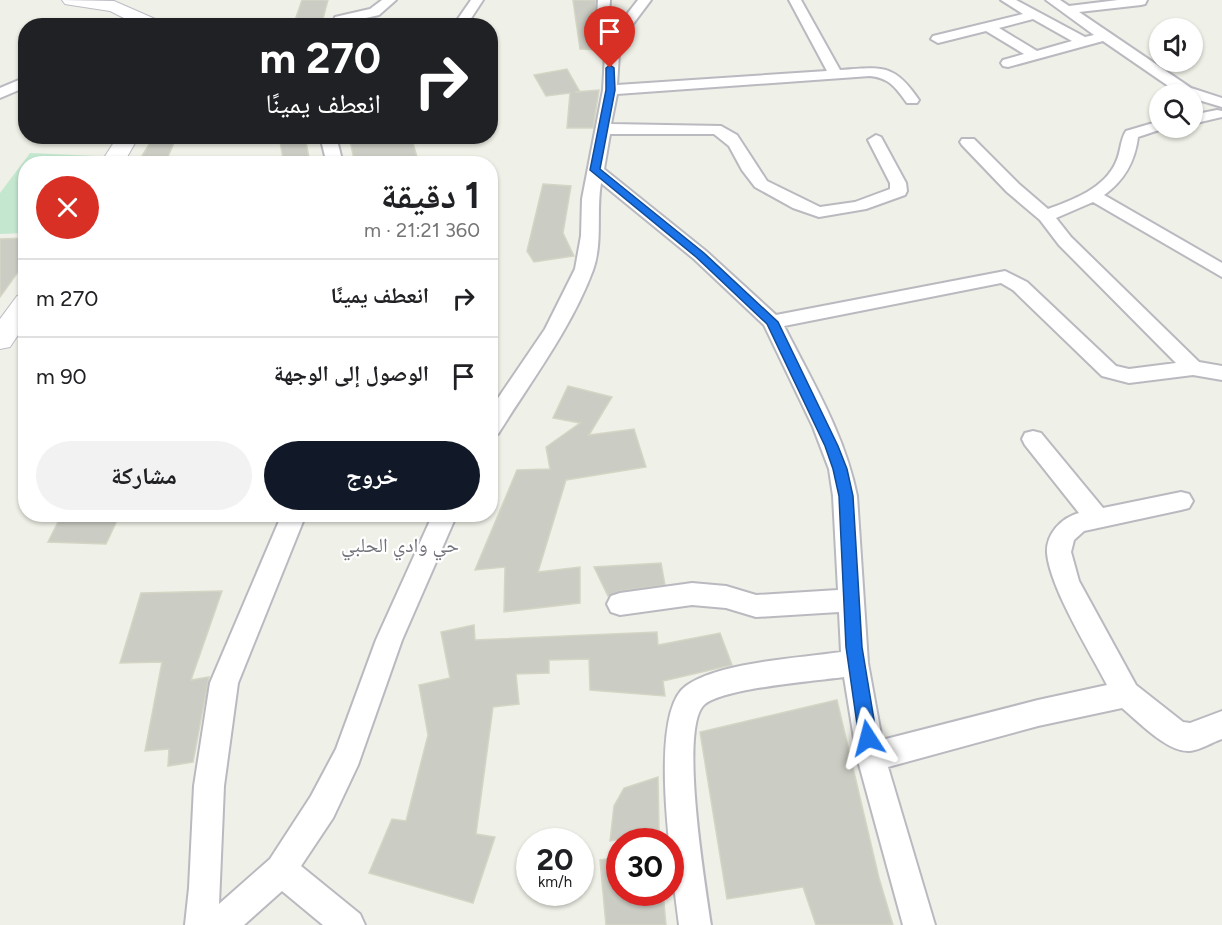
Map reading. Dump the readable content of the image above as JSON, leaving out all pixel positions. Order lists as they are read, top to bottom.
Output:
{
  "districts": ["حي وادي الحلبي"],
  "page": {
    "turn": ["270 m", "انعطف يمينًا"],
    "heading": ["1 دقيقة", "360 m · 21:21"],
    "list": [
      {
        "name": "انعطف يمينًا",
        "value": "270 m"
      },
      {
        "name": "الوصول إلى الوجهة",
        "value": "90 m"
      }
    ],
    "buttons": ["خروج", "مشاركة"],
    "speed": "20 km/h",
    "limit": "30"
  }
}
